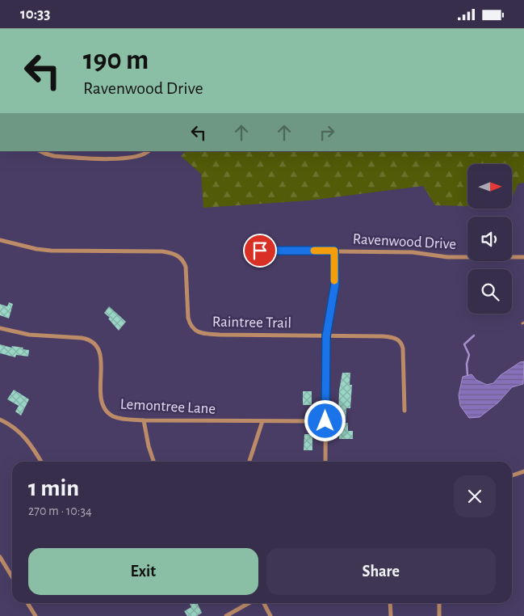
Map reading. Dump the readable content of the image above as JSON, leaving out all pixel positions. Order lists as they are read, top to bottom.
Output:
{
  "streets": {
    "street": ["Ravenwood Drive", "Raintree Trail", "Lemontree Lane"]
  },
  "north": "right",
  "page": {
    "status": "10:33",
    "turn": ["190 m", "Ravenwood Drive"],
    "heading": ["1 min", "270 m · 10:34"],
    "buttons": ["Exit", "Share"]
  }
}
